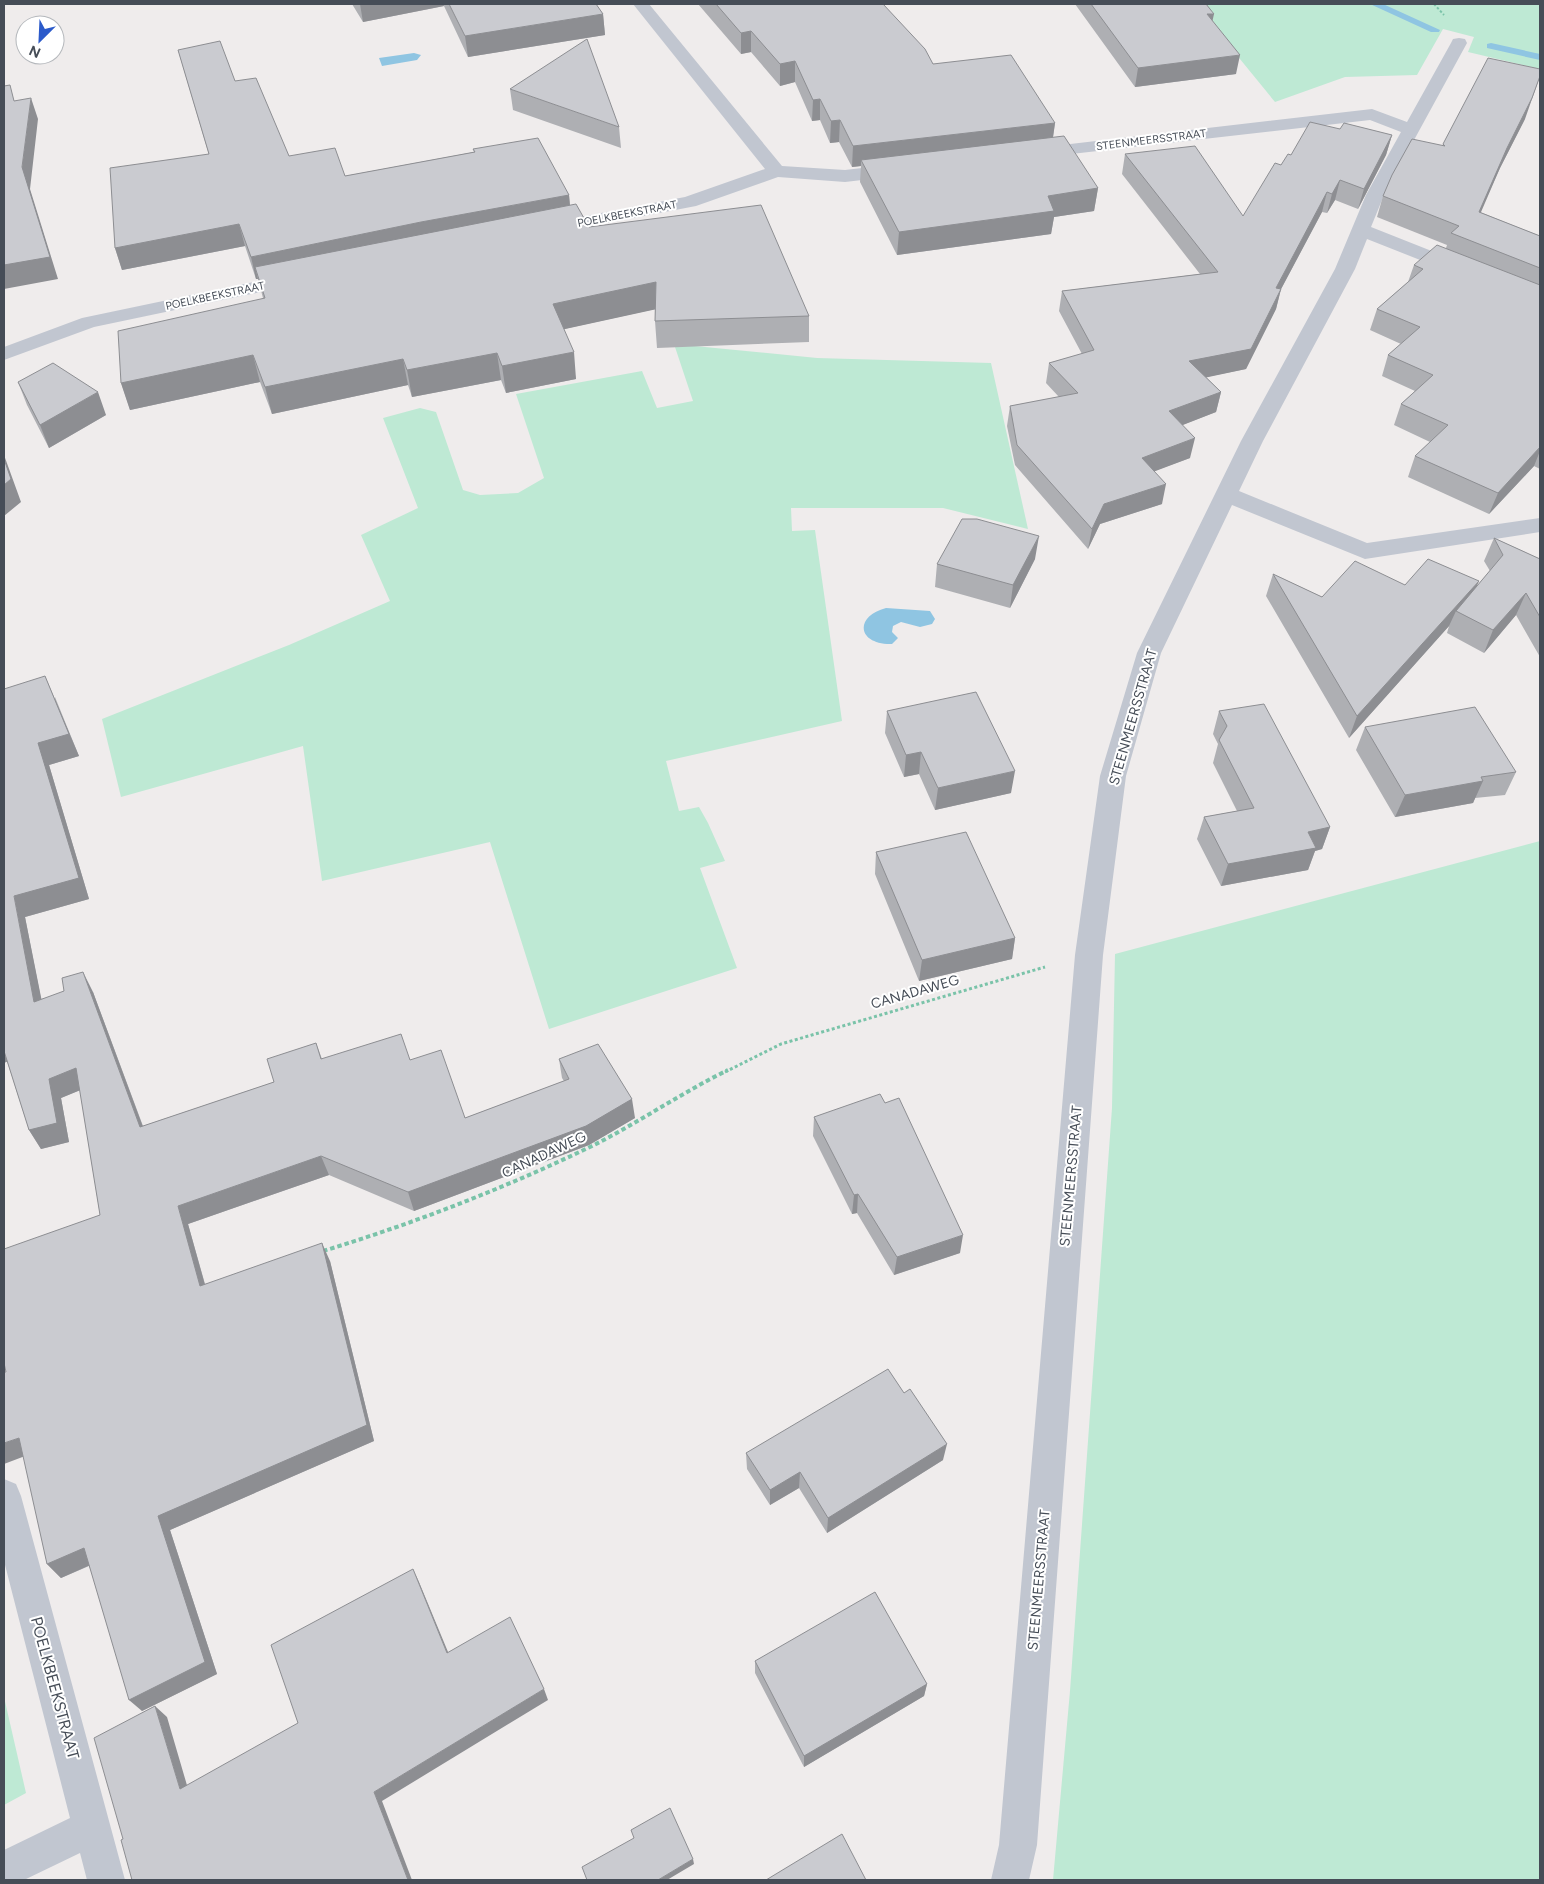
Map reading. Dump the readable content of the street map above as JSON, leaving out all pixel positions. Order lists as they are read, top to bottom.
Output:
{
  "streets": {
    "street": ["STEENMEERSSTRAAT", "POELKBEEKSTRAAT"],
    "path": ["CANADAWEG"]
  },
  "crossings": [
    ["STEENMEERSSTRAAT", "CANADAWEG"]
  ],
  "north": "bottom left"
}
